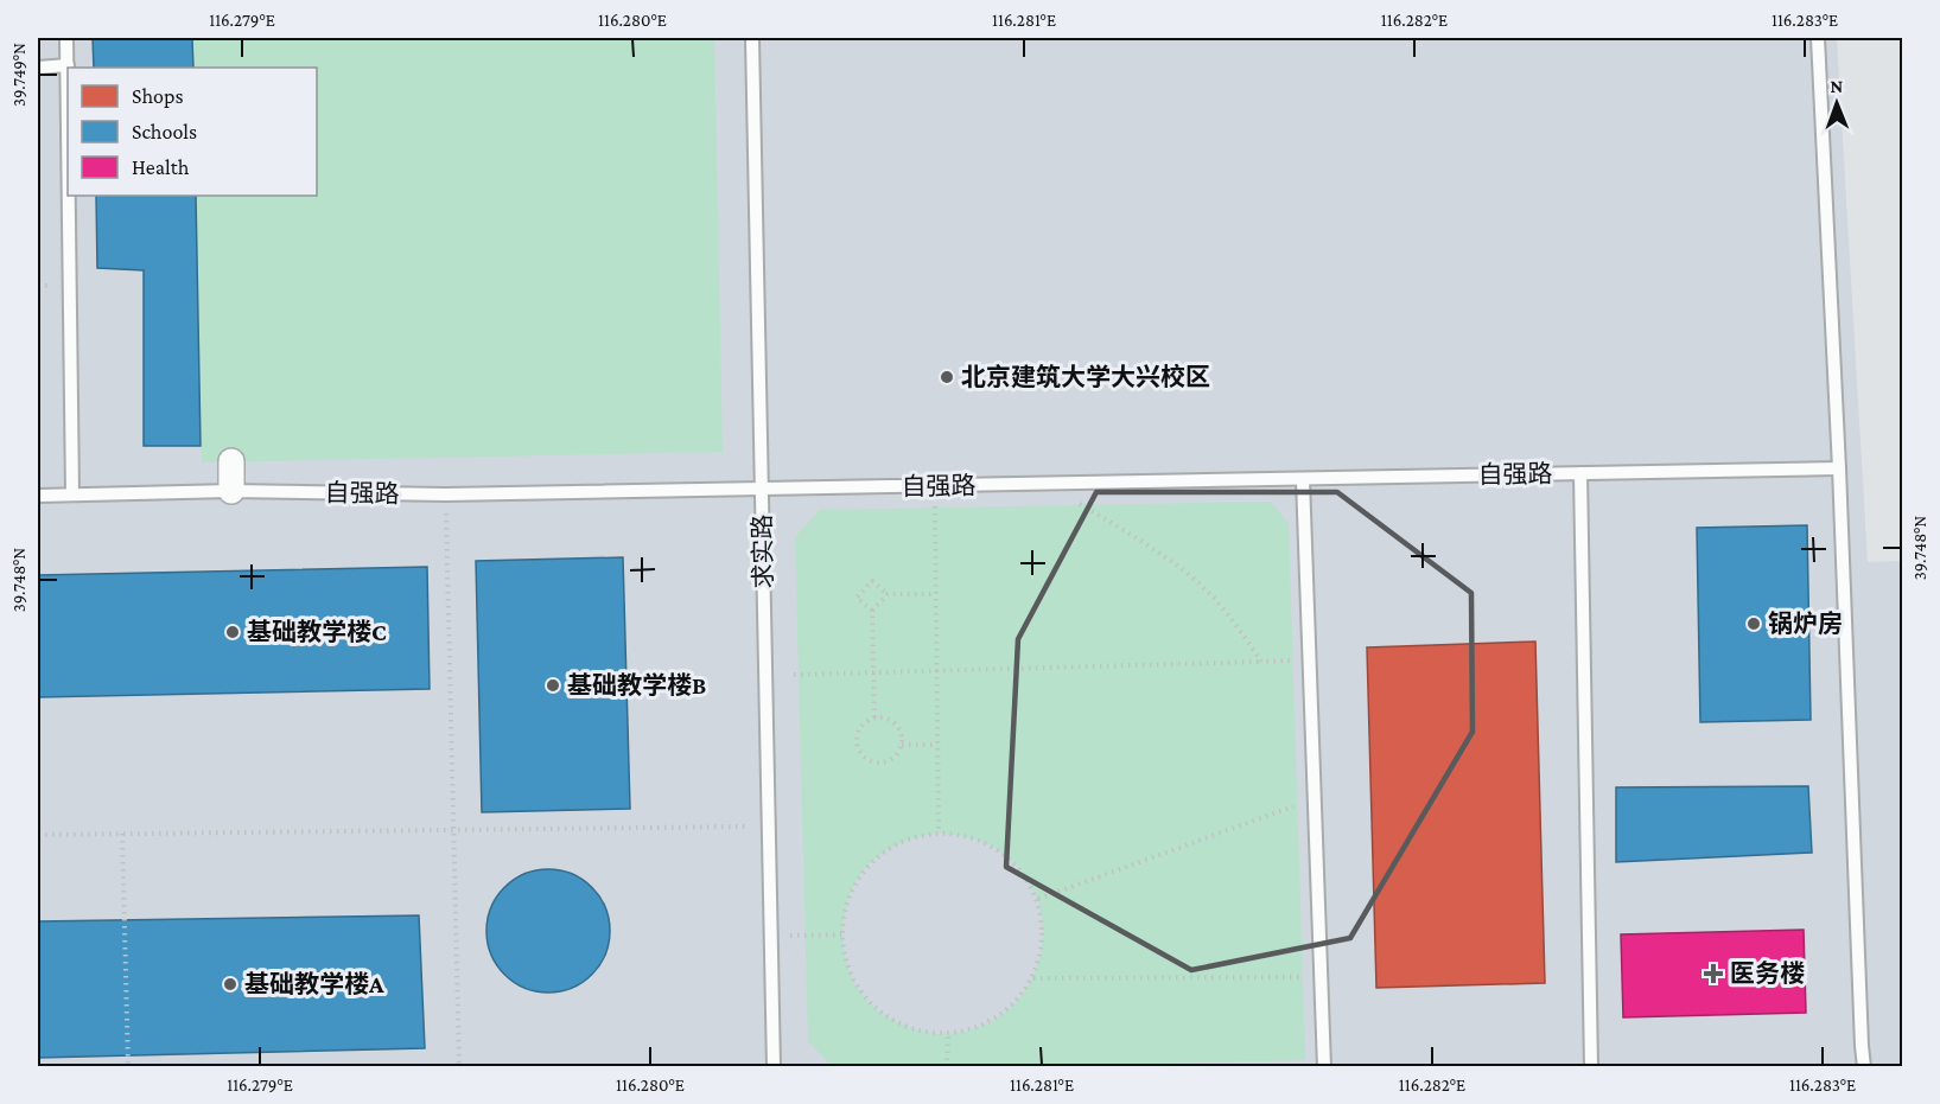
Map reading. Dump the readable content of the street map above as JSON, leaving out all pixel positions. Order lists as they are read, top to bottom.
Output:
{
  "streets": {
    "lane": ["自强路", "求实路"]
  },
  "crossings": [
    ["自强路", "求实路"]
  ],
  "places": {
    "other": [
      "北京建筑大学大兴校区",
      "锅炉房",
      "基础教学楼C",
      "基础教学楼B",
      "基础教学楼A"
    ],
    "health": ["医务楼"]
  },
  "legend": ["Shops", "Schools", "Health"],
  "north": "top",
  "coordinates": [
    "116.279°E",
    "116.280°E",
    "116.281°E",
    "116.282°E",
    "116.283°E",
    "39.749°N",
    "39.748°N"
  ]
}
